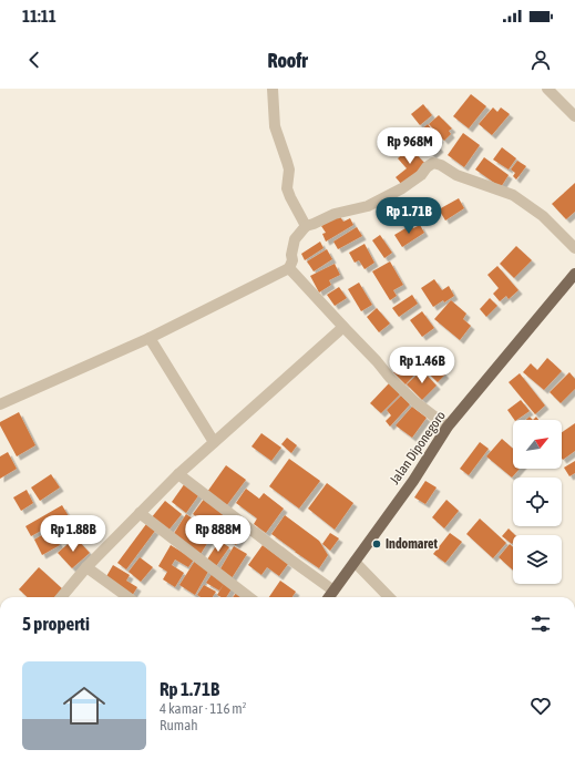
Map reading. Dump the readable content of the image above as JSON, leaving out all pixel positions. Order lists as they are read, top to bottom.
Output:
{
  "streets": {
    "main road": ["Jalan Diponegoro"]
  },
  "places": ["Indomaret"],
  "north": "top right",
  "page": {
    "status": "11:11",
    "header": "Roofr",
    "price": [
      "Rp 968M",
      "Rp 1.71B",
      "Rp 1.46B",
      "Rp 1.88B",
      "Rp 888M"
    ],
    "heading": "5 properti",
    "list": [
      {
        "name": "Rp 1.71B",
        "note": "4 kamar · 116 m² · Rumah"
      }
    ]
  }
}
